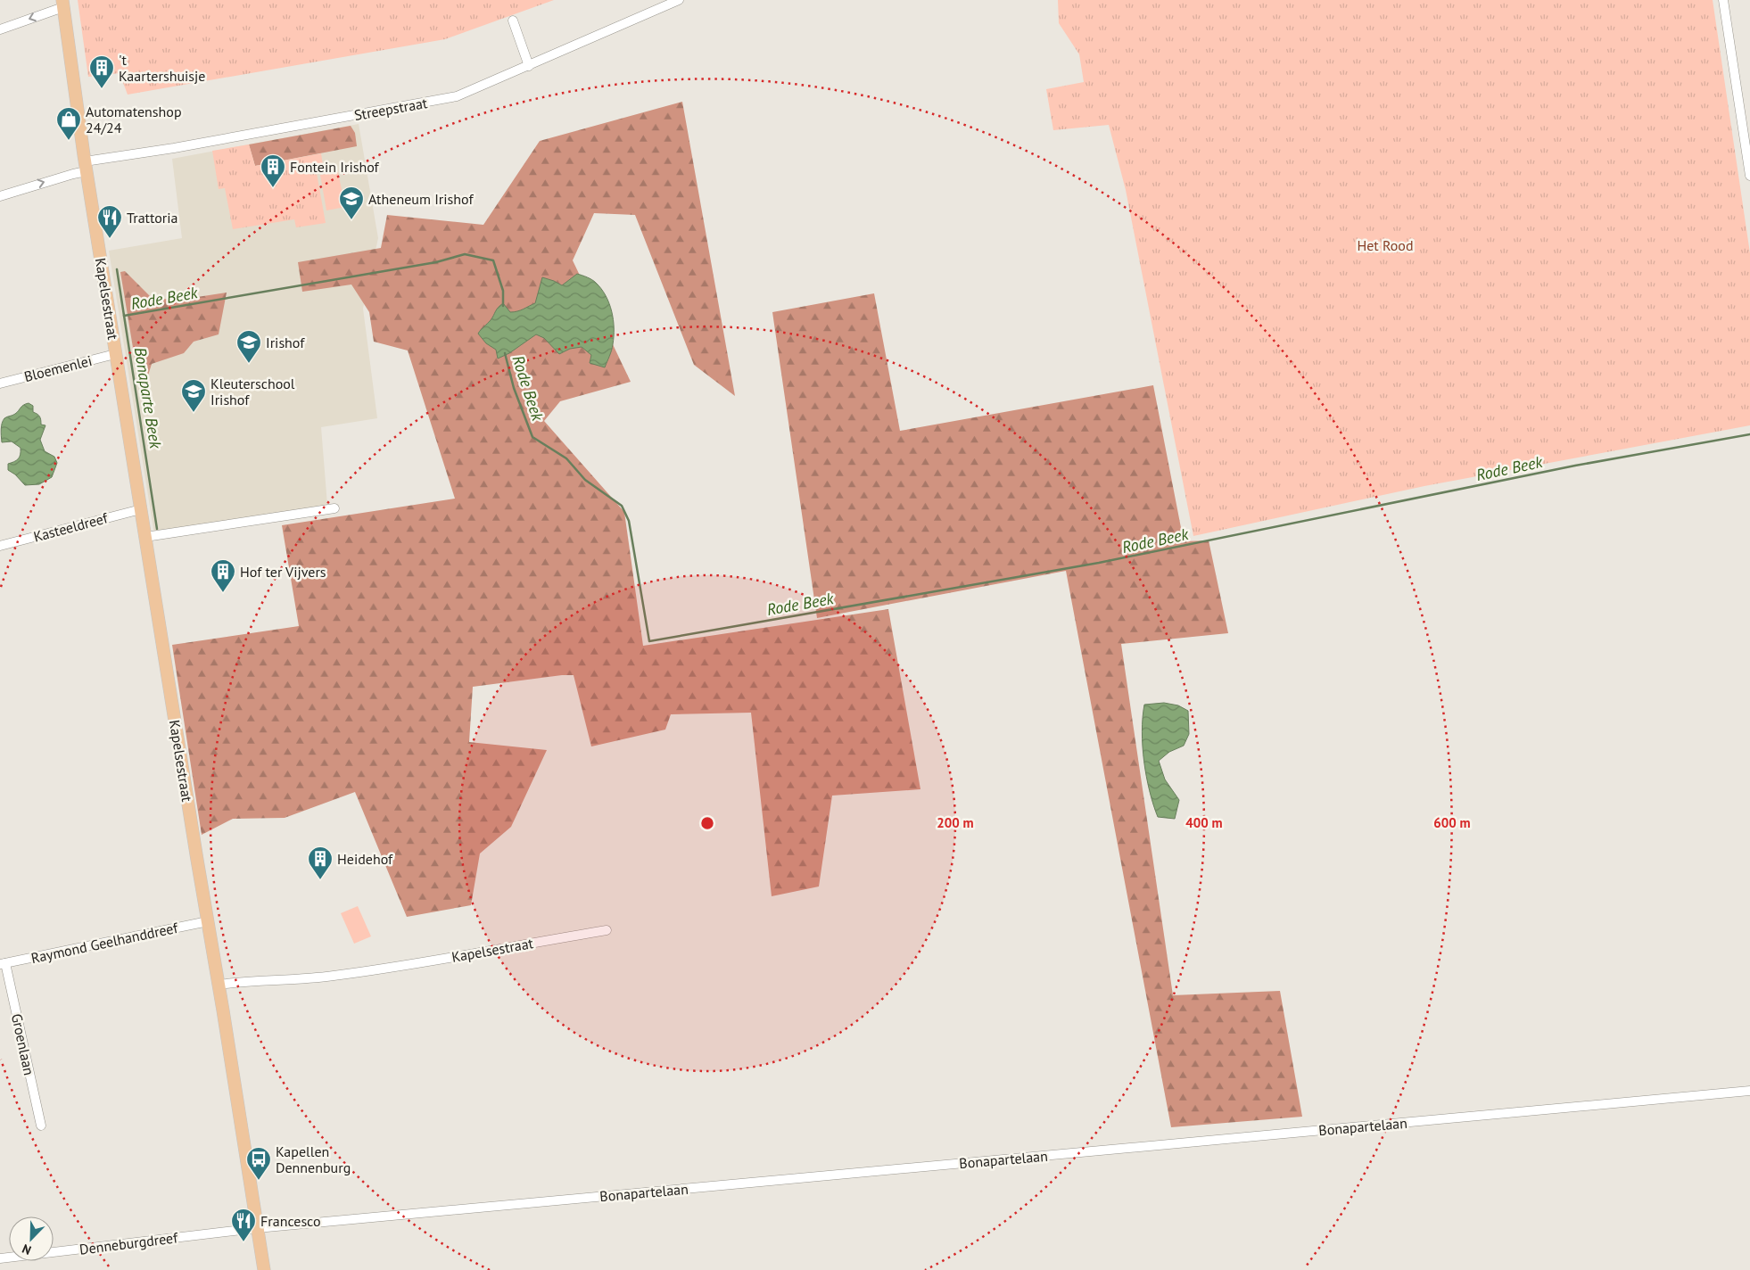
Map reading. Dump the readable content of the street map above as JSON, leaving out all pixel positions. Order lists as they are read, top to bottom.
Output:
{
  "streets": {
    "main road": ["Kapelsestraat"],
    "street": [
      "Streepstraat",
      "Bloemenlei",
      "Kasteeldreef",
      "Raymond Geelhanddreef",
      "Groenlaan",
      "Bonapartelaan",
      "Denneburgdreef"
    ]
  },
  "crossings": [
    ["Streepstraat", "Kapelsestraat"],
    ["Kapelsestraat", "Bloemenlei"],
    ["Kapelsestraat", "Kasteeldreef"],
    ["Kapelsestraat", "Raymond Geelhanddreef"],
    ["Kapelsestraat", "Bonapartelaan"],
    ["Kapelsestraat", "Denneburgdreef"],
    ["Raymond Geelhanddreef", "Groenlaan"],
    ["Bonapartelaan", "Denneburgdreef"]
  ],
  "water": ["Rode Beek", "Bonaparte Beek"],
  "parks": ["Het Rood"],
  "places": {
    "building": [
      "'t Kaartershuisje",
      "Fontein Irishof",
      "Hof ter Vijvers",
      "Heidehof"
    ],
    "shop": ["Automatenshop 24/24"],
    "school or university": ["Atheneum Irishof", "Irishof", "Kleuterschool Irishof"],
    "restaurant": ["Trattoria", "Francesco"],
    "bus stop": ["Kapellen Dennenburg"]
  },
  "north": "bottom left",
  "rings": ["200 m", "400 m", "600 m"]
}
